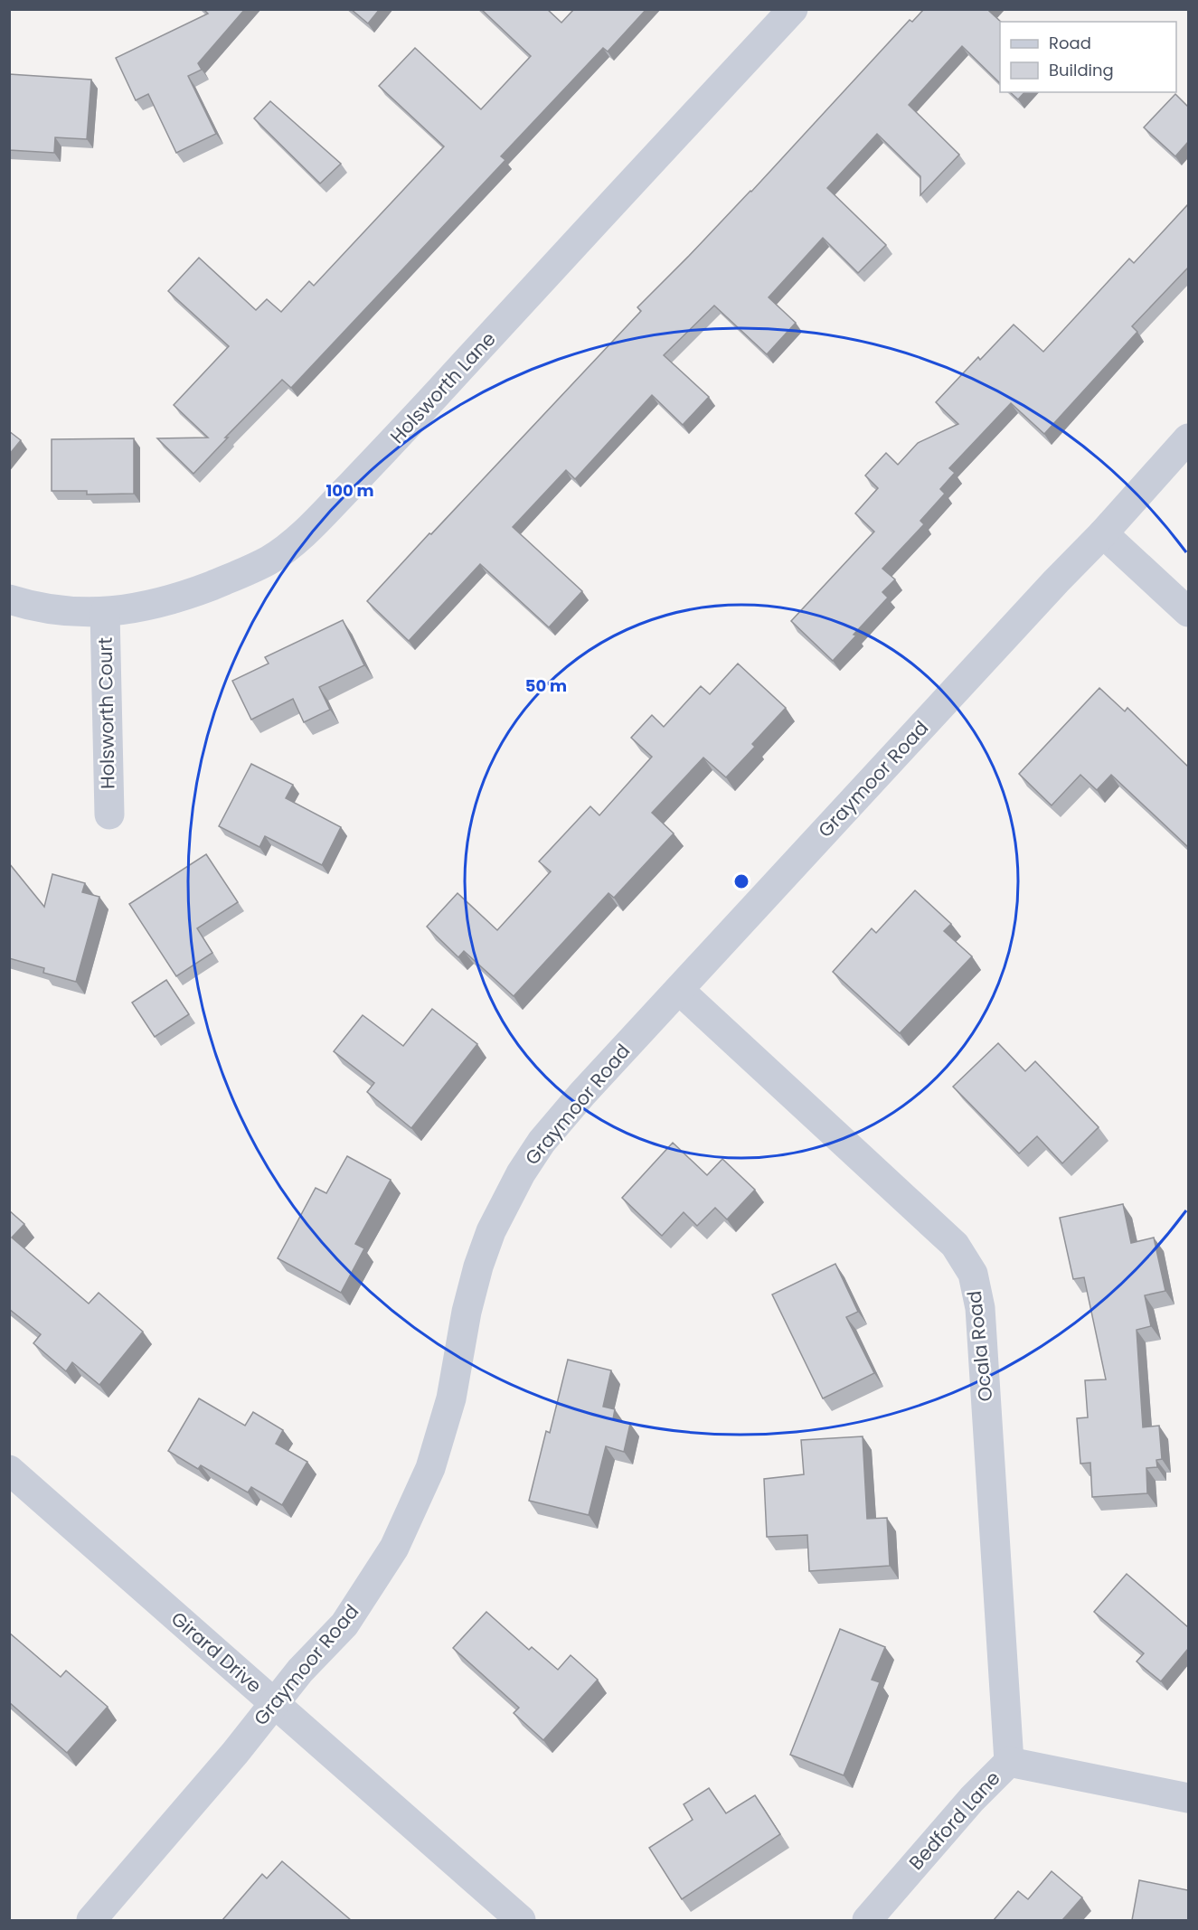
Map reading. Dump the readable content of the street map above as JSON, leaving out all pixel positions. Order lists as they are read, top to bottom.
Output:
{
  "streets": {
    "street": [
      "Holsworth Lane",
      "Holsworth Court",
      "Graymoor Road",
      "Ocala Road",
      "Girard Drive",
      "Bedford Lane"
    ]
  },
  "crossings": [
    ["Holsworth Lane", "Holsworth Court"],
    ["Graymoor Road", "Ocala Road"],
    ["Graymoor Road", "Girard Drive"],
    ["Ocala Road", "Bedford Lane"]
  ],
  "legend": ["Road", "Building"],
  "rings": ["100 m", "50 m"]
}
